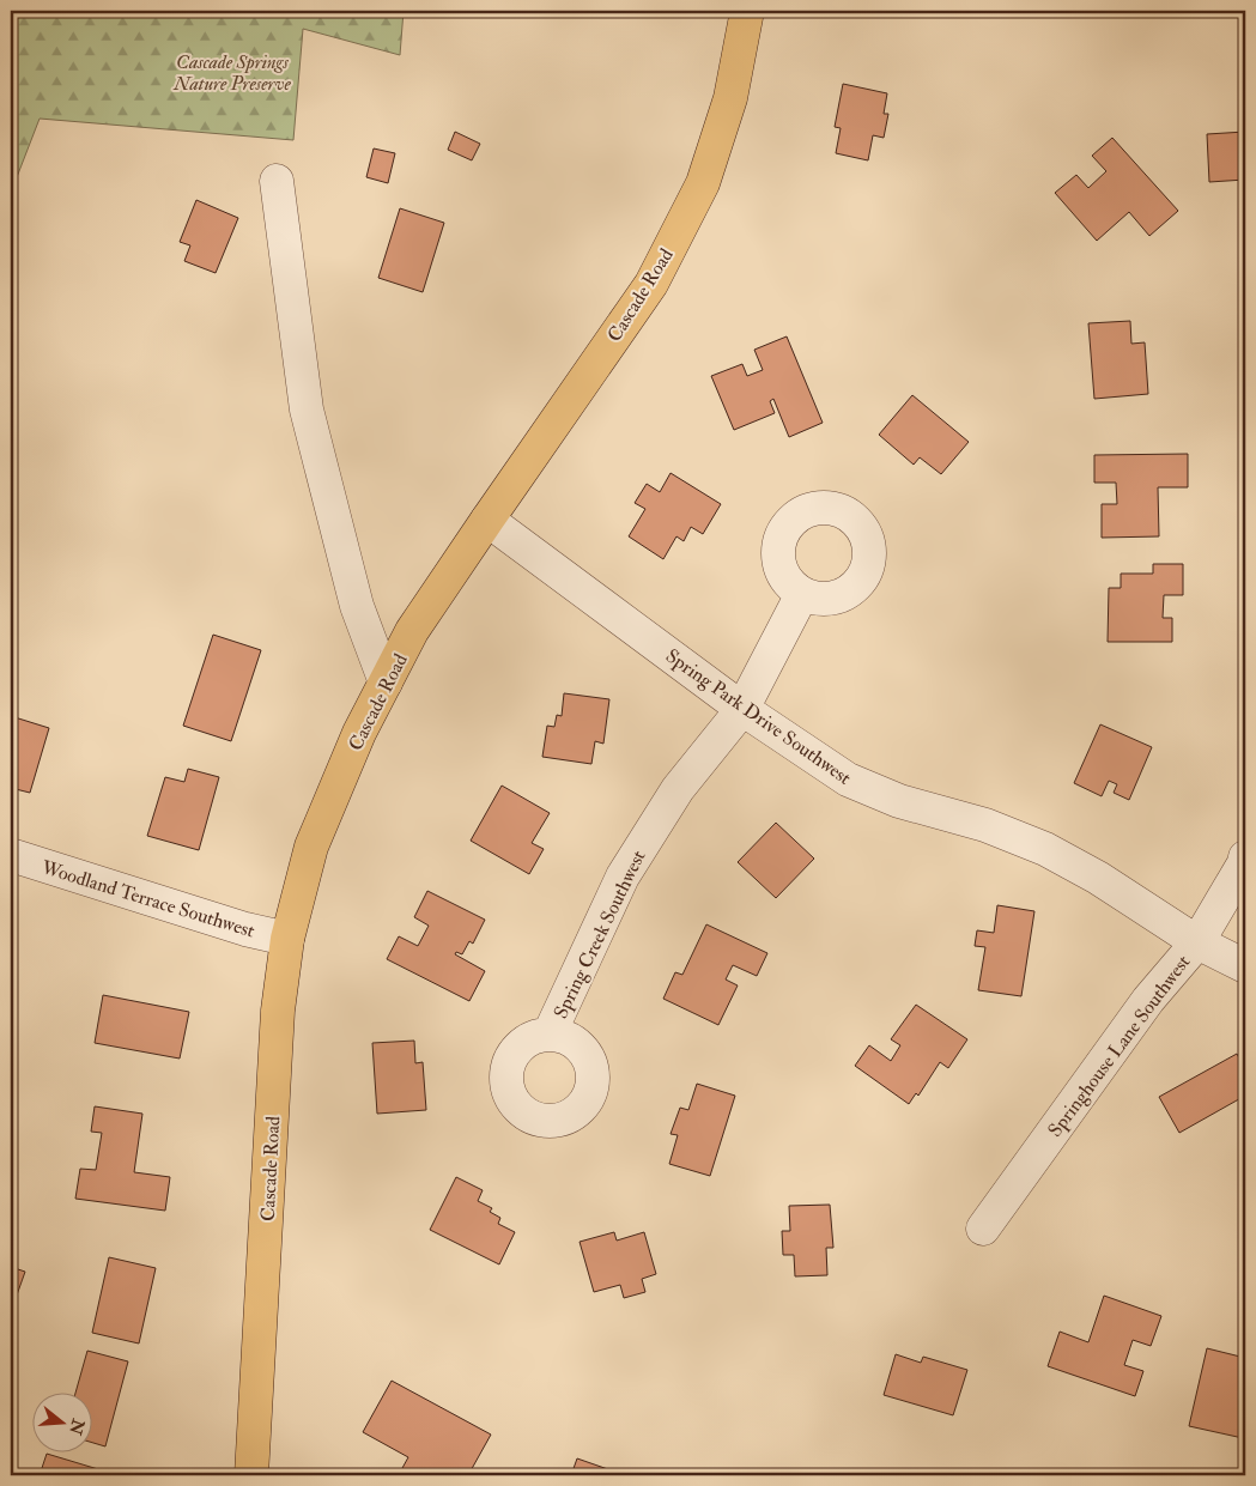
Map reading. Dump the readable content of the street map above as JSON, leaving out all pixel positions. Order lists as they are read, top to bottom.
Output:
{
  "streets": {
    "main road": ["Cascade Road"],
    "street": [
      "Spring Park Drive Southwest",
      "Woodland Terrace Southwest",
      "Spring Creek Southwest",
      "Springhouse Lane Southwest"
    ]
  },
  "crossings": [
    ["Cascade Road", "Spring Park Drive Southwest"],
    ["Cascade Road", "Woodland Terrace Southwest"],
    ["Spring Park Drive Southwest", "Spring Creek Southwest"],
    ["Spring Park Drive Southwest", "Springhouse Lane Southwest"]
  ],
  "parks": ["Cascade Springs Nature Preserve"],
  "north": "right"
}
